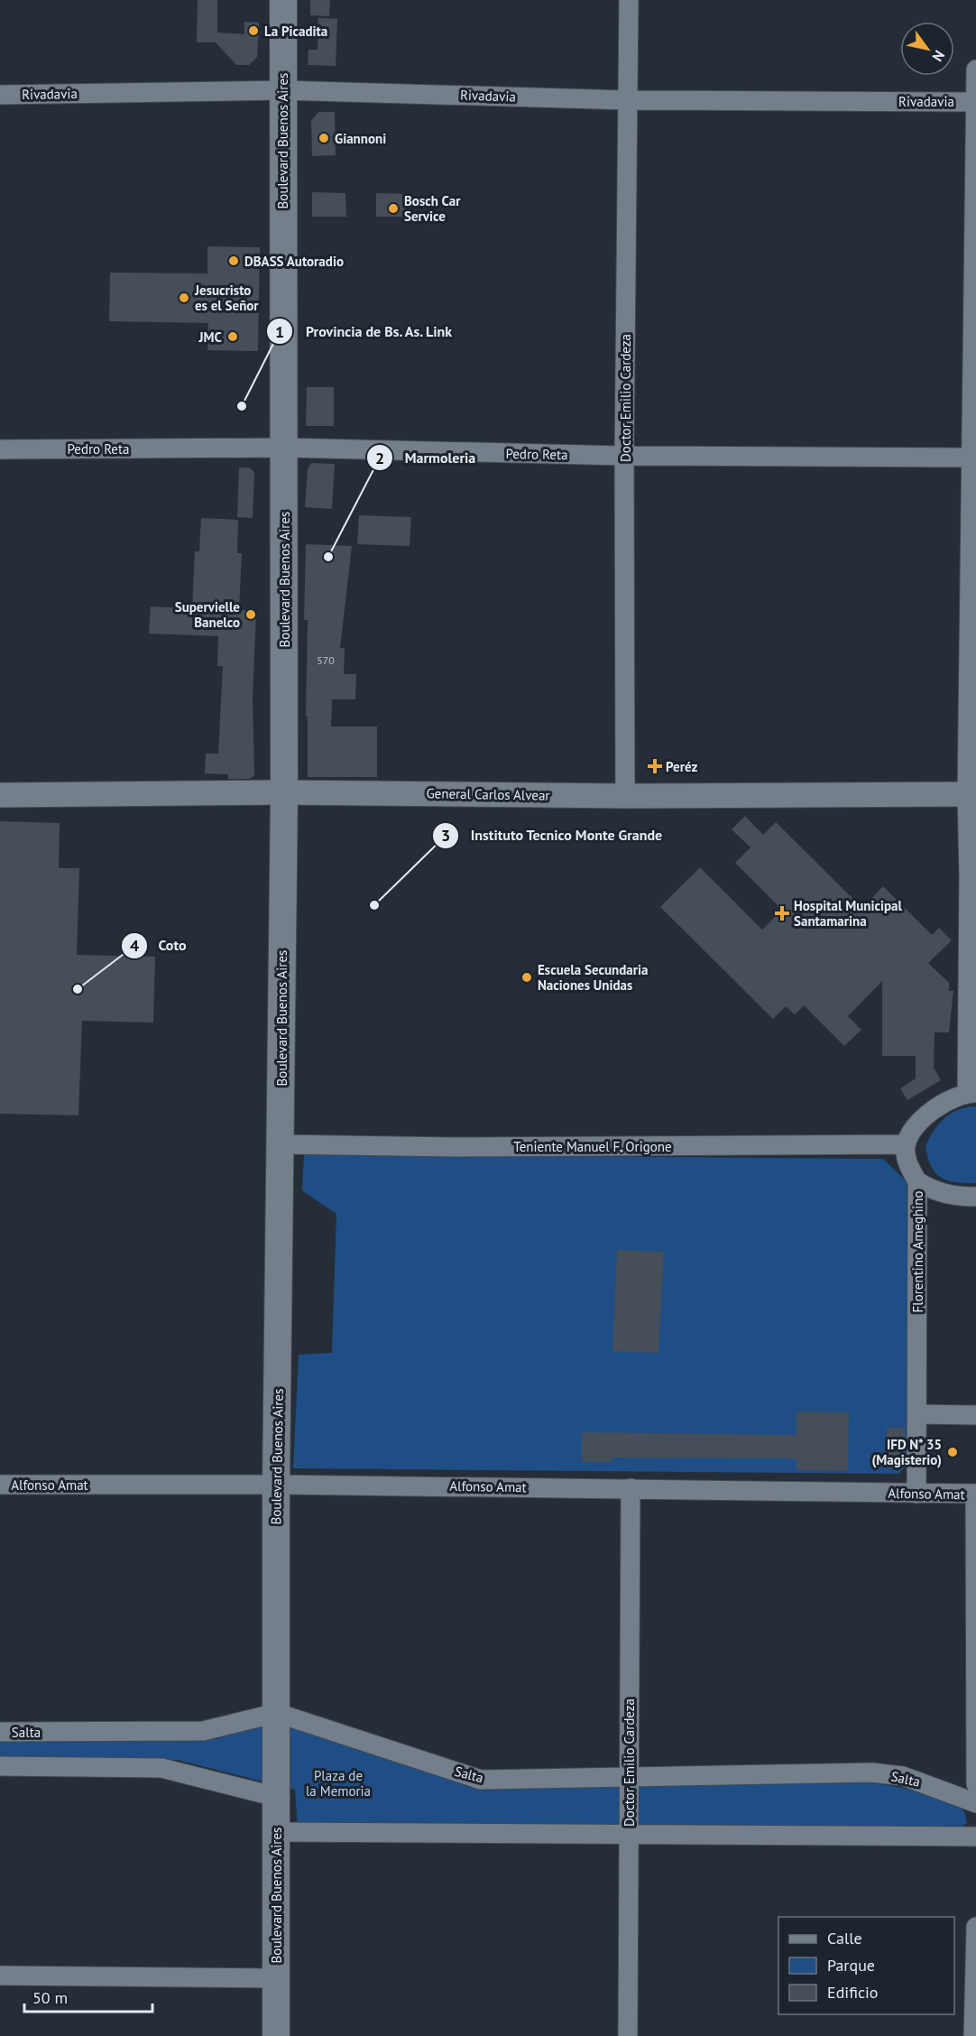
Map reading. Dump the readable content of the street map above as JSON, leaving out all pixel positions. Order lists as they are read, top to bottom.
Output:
{
  "streets": {
    "main road": ["Boulevard Buenos Aires"],
    "street": [
      "Rivadavia",
      "Doctor Emilio Cardeza",
      "Pedro Reta",
      "General Carlos Alvear",
      "Teniente Manuel F. Origone",
      "Florentino Ameghino",
      "Alfonso Amat",
      "Salta"
    ]
  },
  "crossings": [
    ["Rivadavia", "Boulevard Buenos Aires"],
    ["Rivadavia", "Doctor Emilio Cardeza"],
    ["Boulevard Buenos Aires", "Pedro Reta"],
    ["Boulevard Buenos Aires", "General Carlos Alvear"],
    ["Boulevard Buenos Aires", "Teniente Manuel F. Origone"],
    ["Boulevard Buenos Aires", "Alfonso Amat"],
    ["Boulevard Buenos Aires", "Salta"],
    ["Doctor Emilio Cardeza", "Pedro Reta"],
    ["Doctor Emilio Cardeza", "General Carlos Alvear"],
    ["Doctor Emilio Cardeza", "Alfonso Amat"],
    ["Doctor Emilio Cardeza", "Salta"],
    ["Teniente Manuel F. Origone", "Florentino Ameghino"],
    ["Florentino Ameghino", "Alfonso Amat"]
  ],
  "parks": ["Plaza de la Memoria"],
  "places": {
    "other": [
      "La Picadita",
      "Giannoni",
      "Bosch Car Service",
      "DBASS Autoradio",
      "Jesucristo es el Señor",
      "JMC",
      "Provincia de Bs. As. Link",
      "Marmoleria",
      "Supervielle Banelco",
      "Instituto Tecnico Monte Grande",
      "Escuela Secundaria Naciones Unidas",
      "Coto",
      "IFD N* 35 (Magisterio)"
    ],
    "health": ["Peréz", "Hospital Municipal Santamarina"]
  },
  "house_numbers": ["570"],
  "legend": ["Calle", "Parque", "Edificio"],
  "scale_bar": "50 m",
  "north": "bottom right"
}
